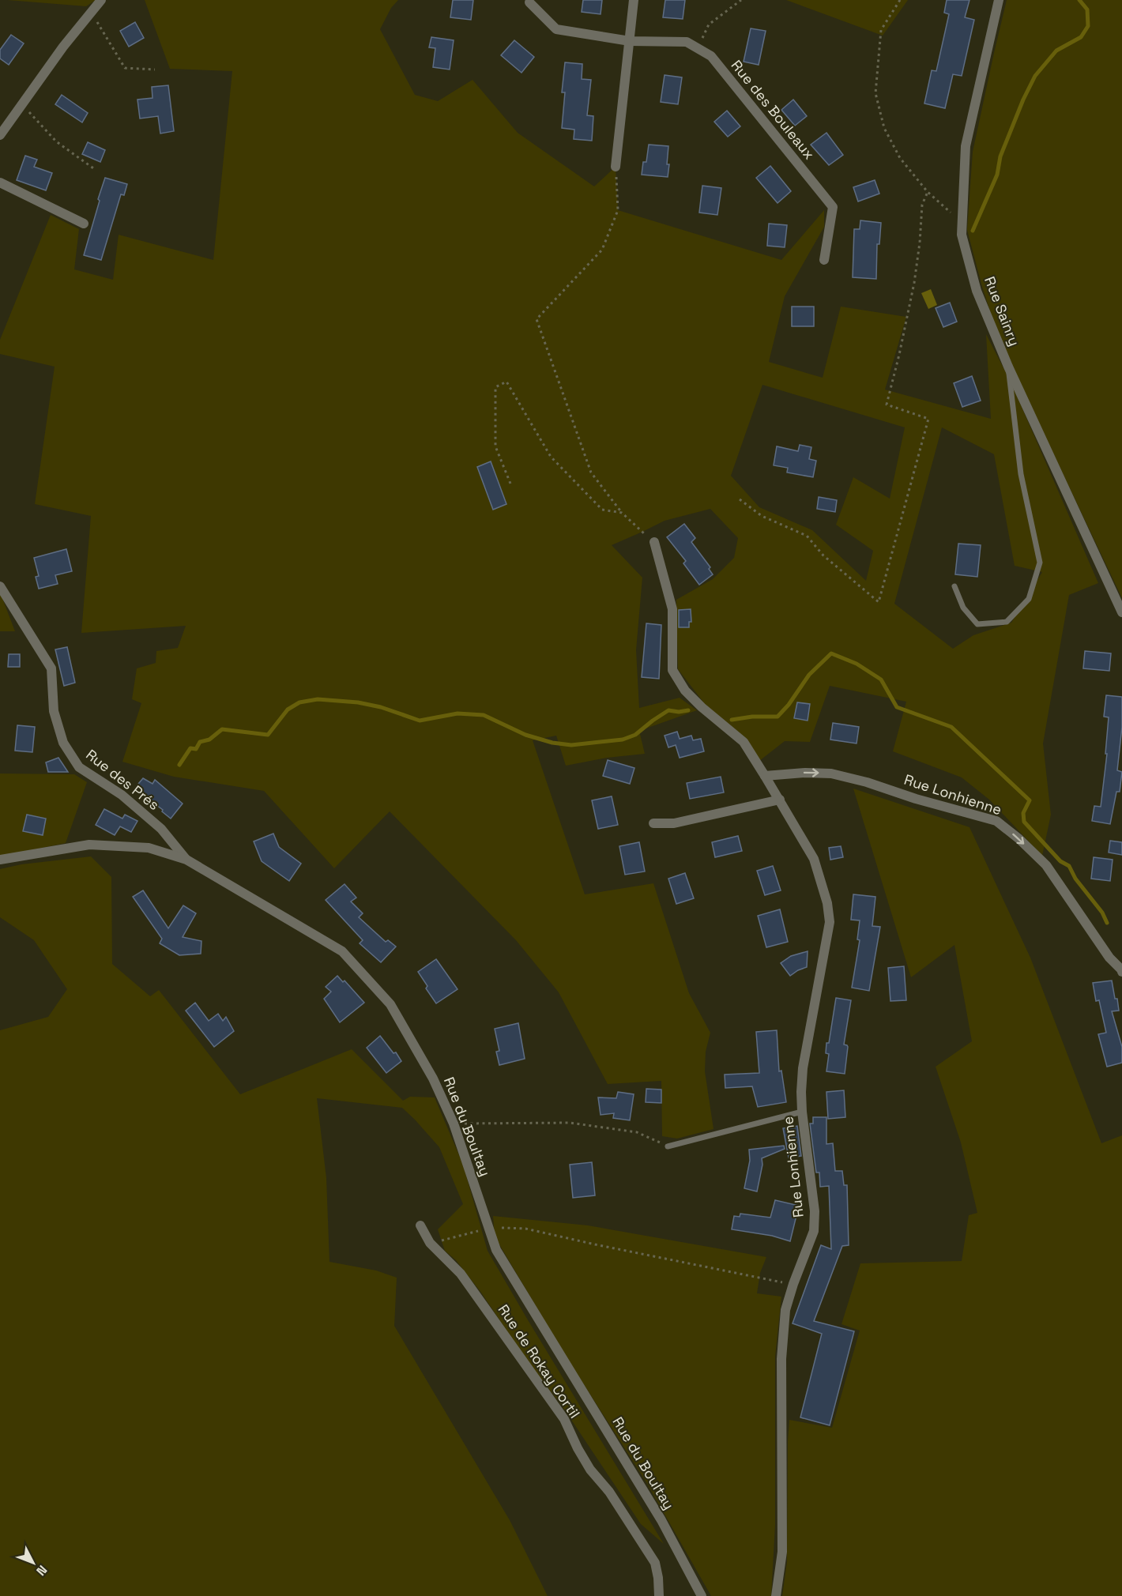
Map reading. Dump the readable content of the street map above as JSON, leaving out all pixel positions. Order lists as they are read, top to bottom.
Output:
{
  "streets": {
    "street": [
      "Rue des Bouleaux",
      "Rue Sainry",
      "Rue des Prés",
      "Rue Lonhienne",
      "Rue du Boultay",
      "Rue de Rokay Cortil"
    ]
  },
  "crossings": [
    ["Rue des Prés", "Rue du Boultay"]
  ],
  "north": "bottom right"
}
